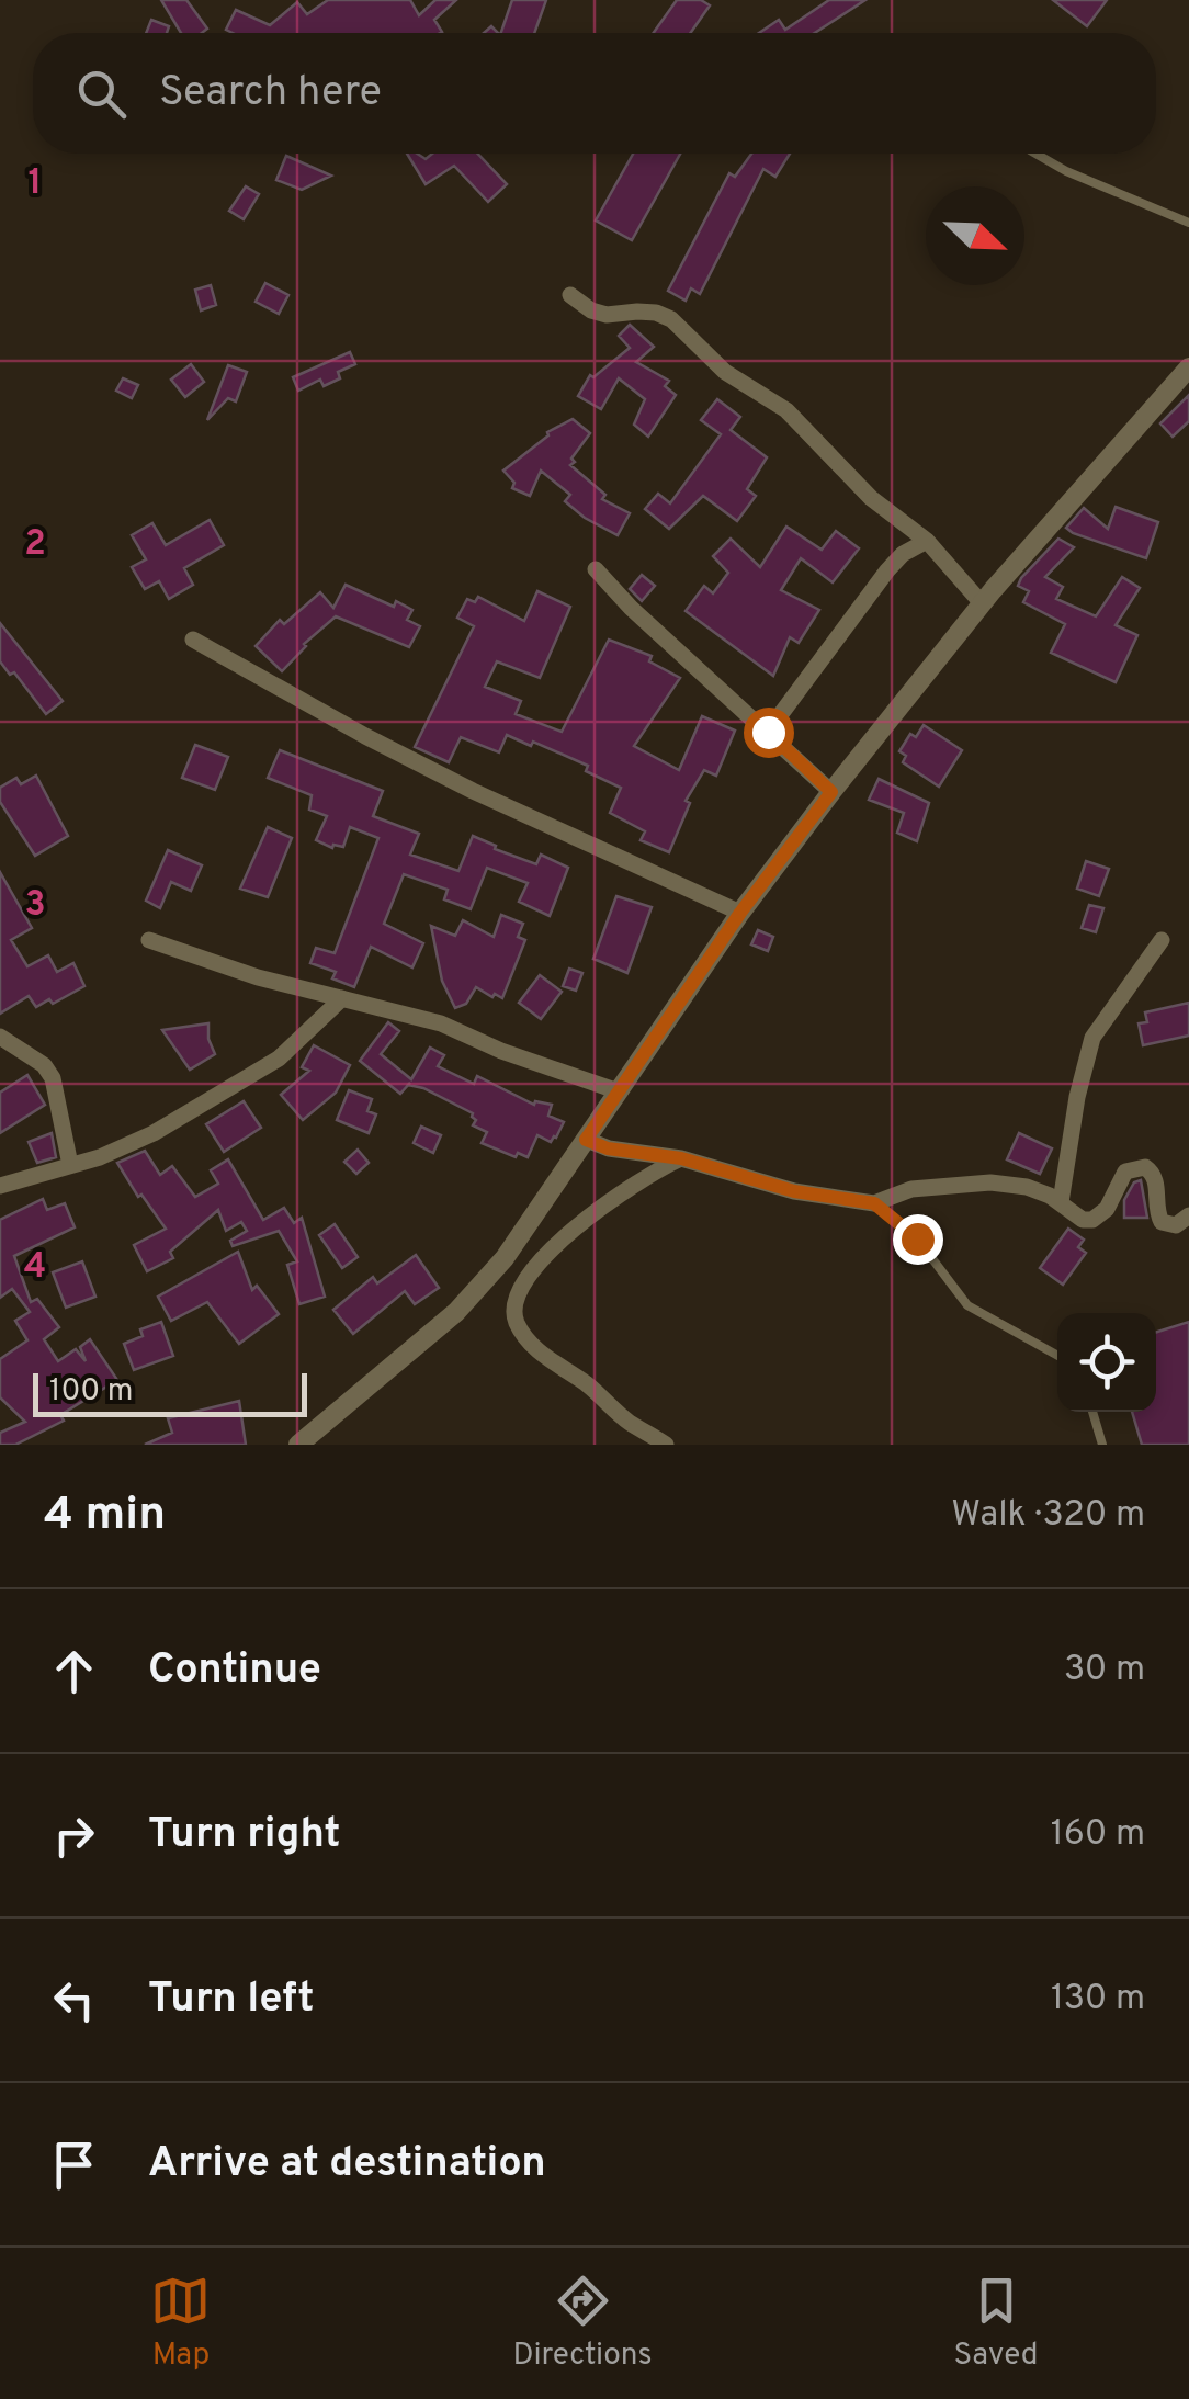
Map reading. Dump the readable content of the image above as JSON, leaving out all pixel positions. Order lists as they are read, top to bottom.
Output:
{
  "scale_bar": "100 m",
  "north": "bottom right",
  "page": {
    "search": "Search here",
    "scale": "100 m",
    "heading": ["4 min", "Walk · 320 m"],
    "list": [
      ["Continue", "30 m"],
      ["Turn right", "160 m"],
      ["Turn left", "130 m"],
      "Arrive at destination"
    ],
    "nav": ["Map", "Directions", "Saved"]
  },
  "grid": {
    "rows": [
      "1",
      "2",
      "3",
      "4"
    ]
  }
}
